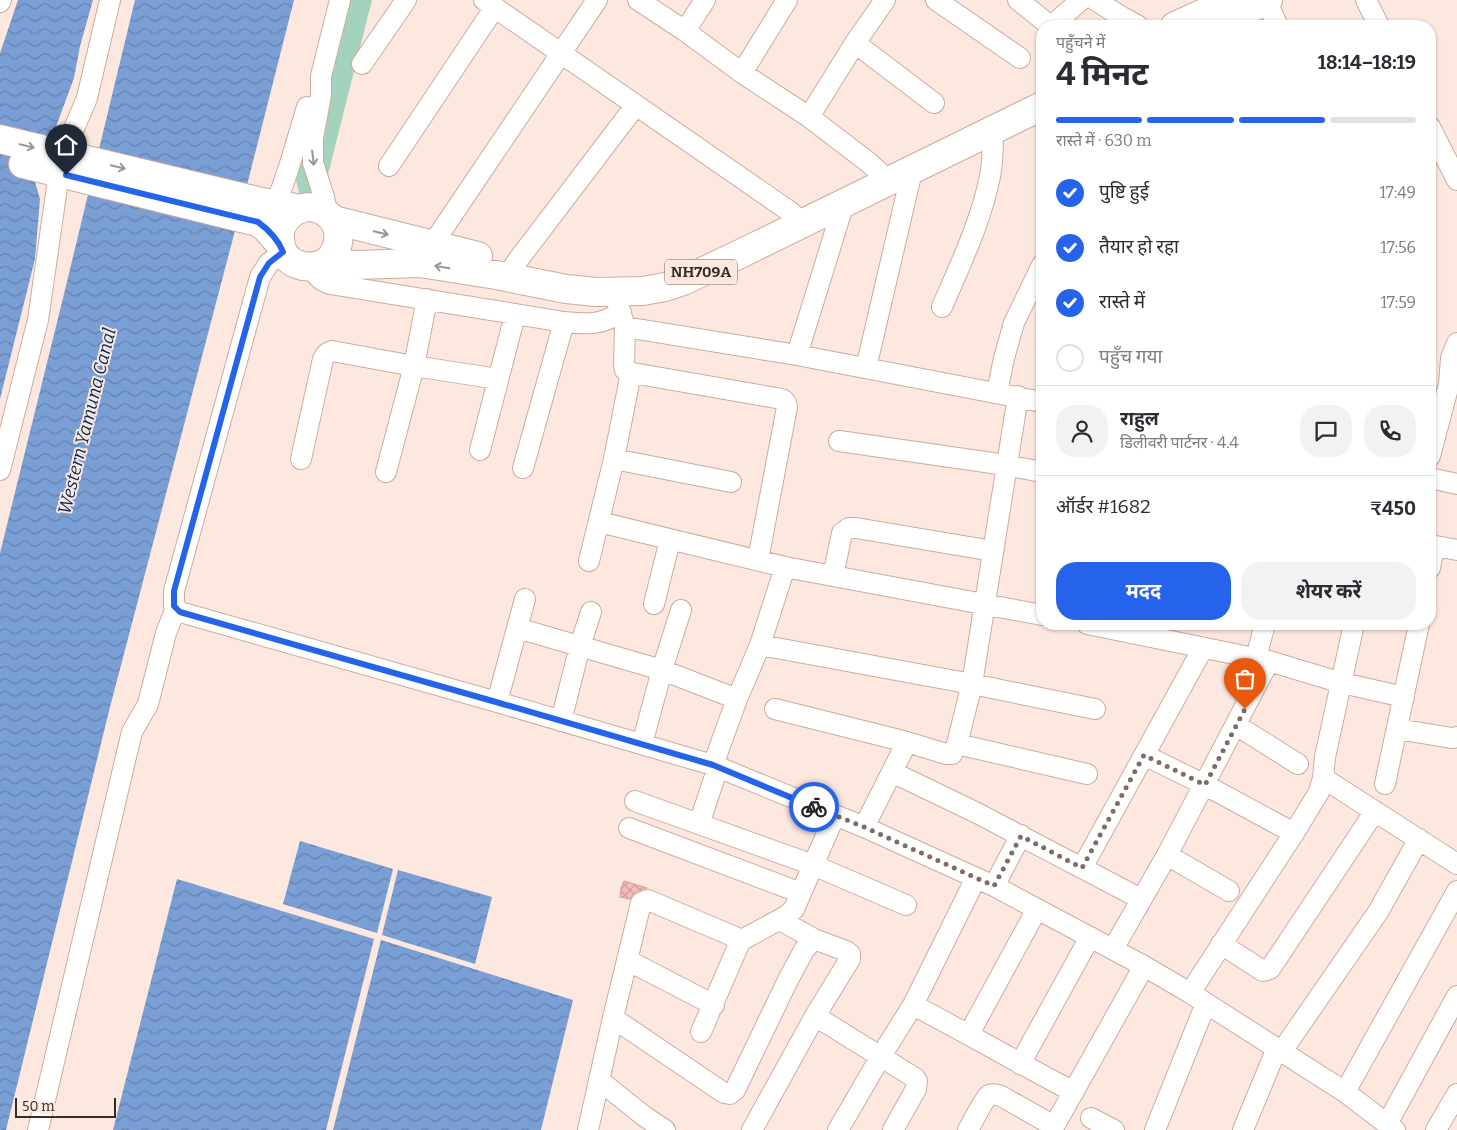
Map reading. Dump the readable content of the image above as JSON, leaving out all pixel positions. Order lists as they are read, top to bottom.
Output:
{
  "streets": {
    "highway": ["NH709A"]
  },
  "water": ["Western Yamuna Canal"],
  "scale_bar": "50 m",
  "page": {
    "heading": ["4 मिनट", "पहुँचने में", "18:14–18:19"],
    "panel": [
      "राहुल",
      "डिलीवरी पार्टनर · 4.4",
      "ऑर्डर #1682",
      "₹450"
    ],
    "bar": "रास्ते में · 630 m",
    "list": [
      ["पुष्टि हुई", "17:49"],
      ["तैयार हो रहा", "17:56"],
      ["रास्ते में", "17:59"],
      "पहुँच गया"
    ],
    "buttons": ["मदद", "शेयर करें"],
    "scale": "50 m"
  }
}
